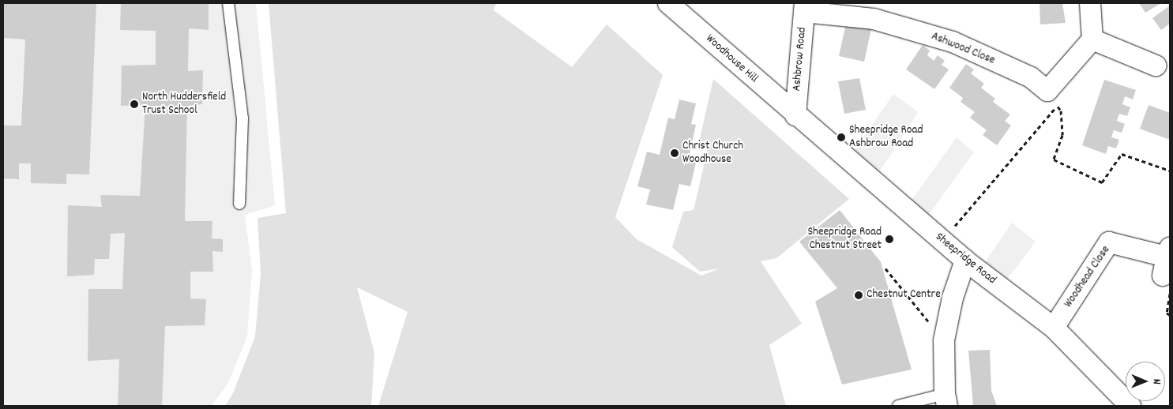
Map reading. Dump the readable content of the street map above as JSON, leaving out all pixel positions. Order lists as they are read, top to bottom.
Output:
{
  "streets": {
    "street": [
      "Ashwood Close",
      "Woodhouse Hill",
      "Ashbrow Road",
      "Sheepridge Road",
      "Woodhead Close"
    ]
  },
  "crossings": [
    ["Ashwood Close", "Ashbrow Road"],
    ["Woodhouse Hill", "Ashbrow Road"],
    ["Woodhouse Hill", "Sheepridge Road"],
    ["Ashbrow Road", "Sheepridge Road"],
    ["Sheepridge Road", "Woodhead Close"]
  ],
  "places": [
    "North Huddersfield Trust School",
    "Sheepridge Road Ashbrow Road",
    "Christ Church Woodhouse",
    "Sheepridge Road Chestnut Street",
    "Chestnut Centre"
  ],
  "north": "right"
}
